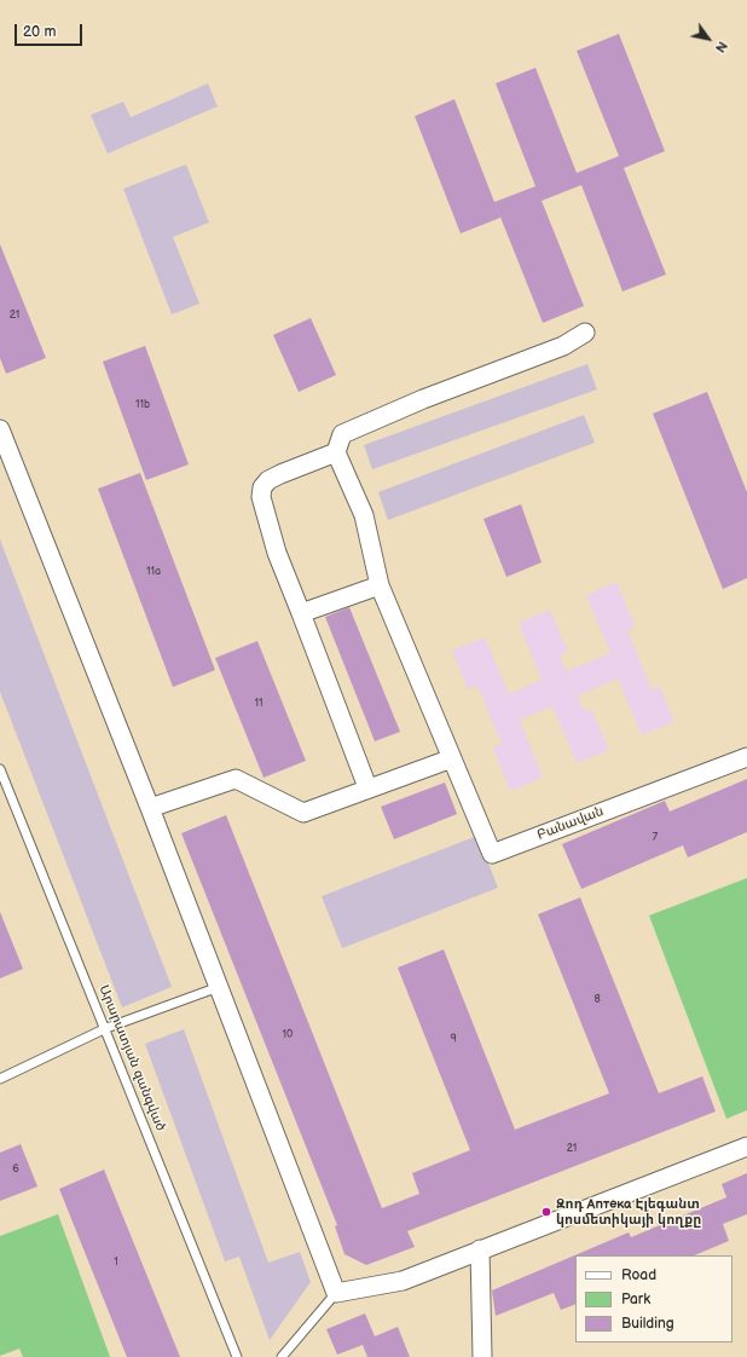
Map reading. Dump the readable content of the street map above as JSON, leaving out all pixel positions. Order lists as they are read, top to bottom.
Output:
{
  "streets": {
    "street": ["Բանավան"],
    "lane": ["Արարատյան զանգված"]
  },
  "places": ["Զոդ Аптека Էլեգանտ կոսմետիկայի կողքը"],
  "house_numbers": [
    "21",
    "11b",
    "11a",
    "11",
    "7",
    "8",
    "10",
    "9",
    "21",
    "6",
    "1"
  ],
  "legend": ["Road", "Park", "Building"],
  "scale_bar": "20 m",
  "north": "bottom right"
}
